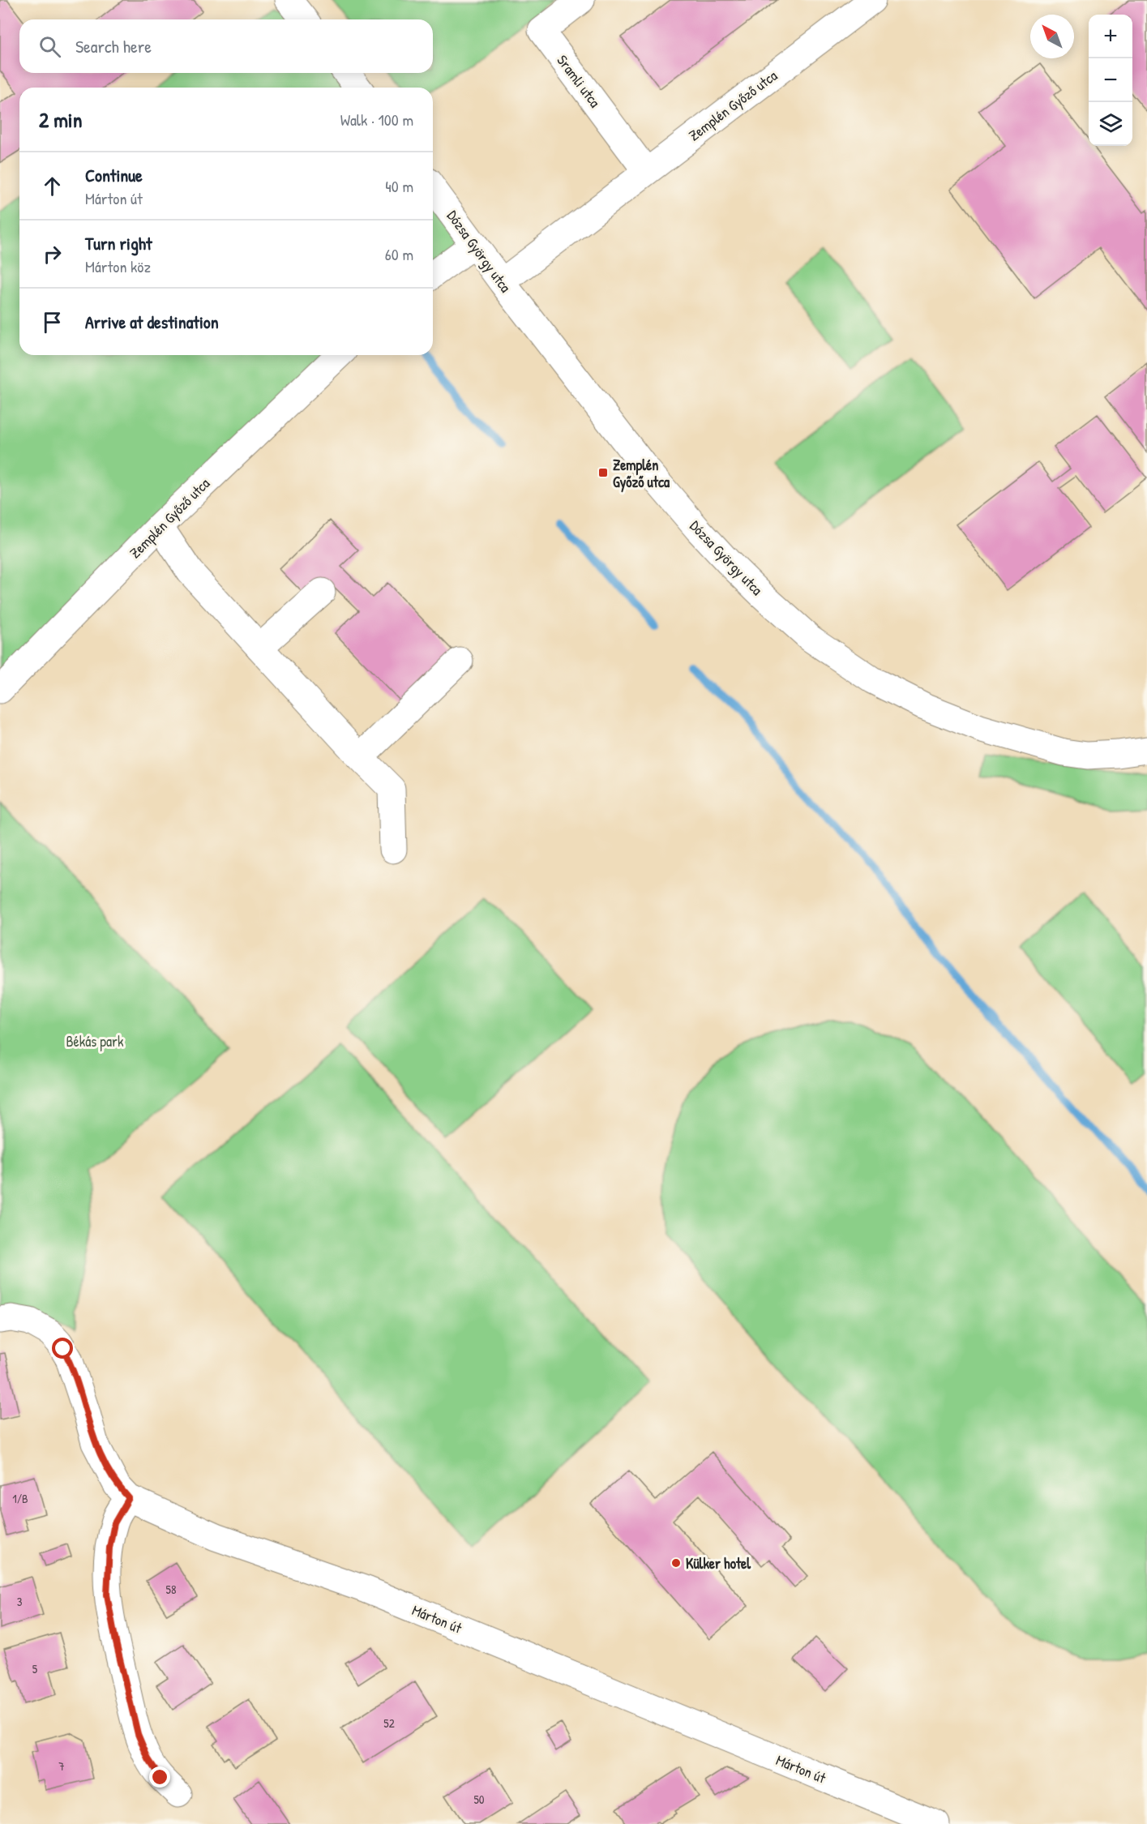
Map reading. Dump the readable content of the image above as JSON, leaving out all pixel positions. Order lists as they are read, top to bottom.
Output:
{
  "streets": {
    "street": [
      "Sramli utca",
      "Zemplén Győző utca",
      "Dózsa György utca",
      "Márton út"
    ]
  },
  "crossings": [
    ["Sramli utca", "Zemplén Győző utca"],
    ["Zemplén Győző utca", "Dózsa György utca"]
  ],
  "parks": ["Békás park"],
  "places": {
    "transit": ["Zemplén Győző utca"],
    "other": ["Külker hotel"]
  },
  "house_numbers": [
    "1/B",
    "58",
    "3",
    "5",
    "52",
    "7",
    "50"
  ],
  "north": "top left",
  "page": {
    "map_buttons": ["+", "−"],
    "search": "Search here",
    "heading": ["2 min", "Walk · 100 m"],
    "list": [
      ["Continue", "Márton út", "40 m"],
      ["Turn right", "Márton köz", "60 m"],
      "Arrive at destination"
    ]
  }
}
